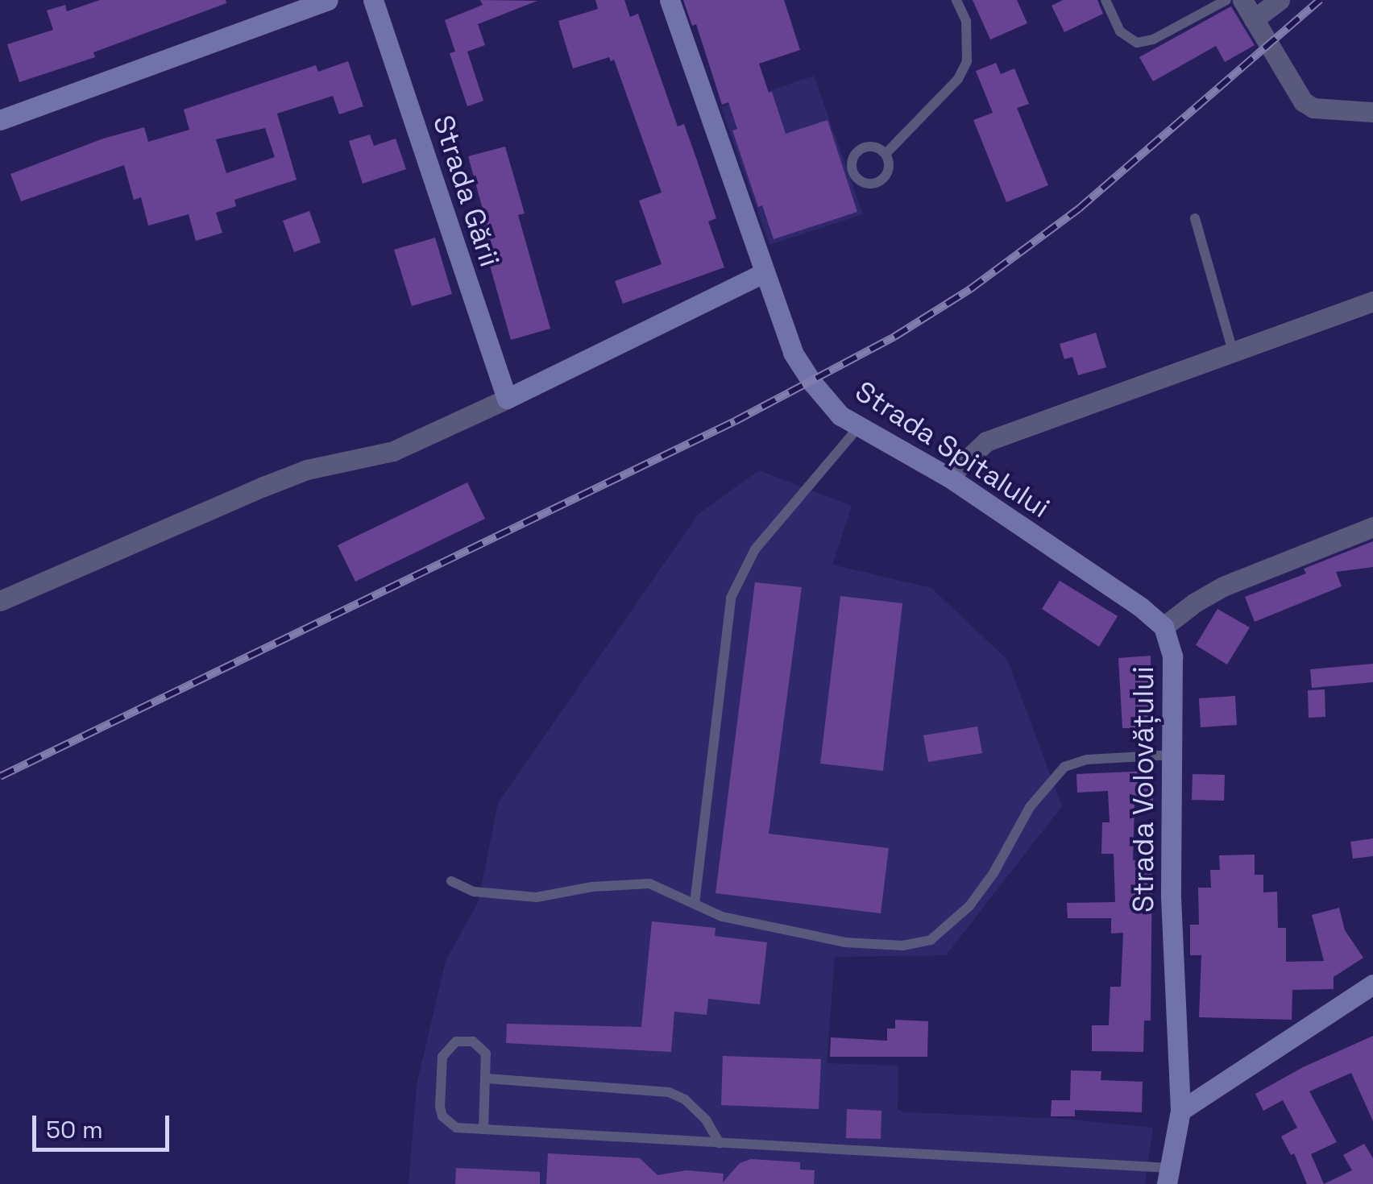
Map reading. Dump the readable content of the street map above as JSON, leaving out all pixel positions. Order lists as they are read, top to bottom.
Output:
{
  "streets": {
    "main road": ["Strada Gării", "Strada Spitalului", "Strada Volovățului"]
  },
  "crossings": [
    ["Strada Spitalului", "Strada Volovățului"]
  ],
  "scale_bar": "50 m"
}
